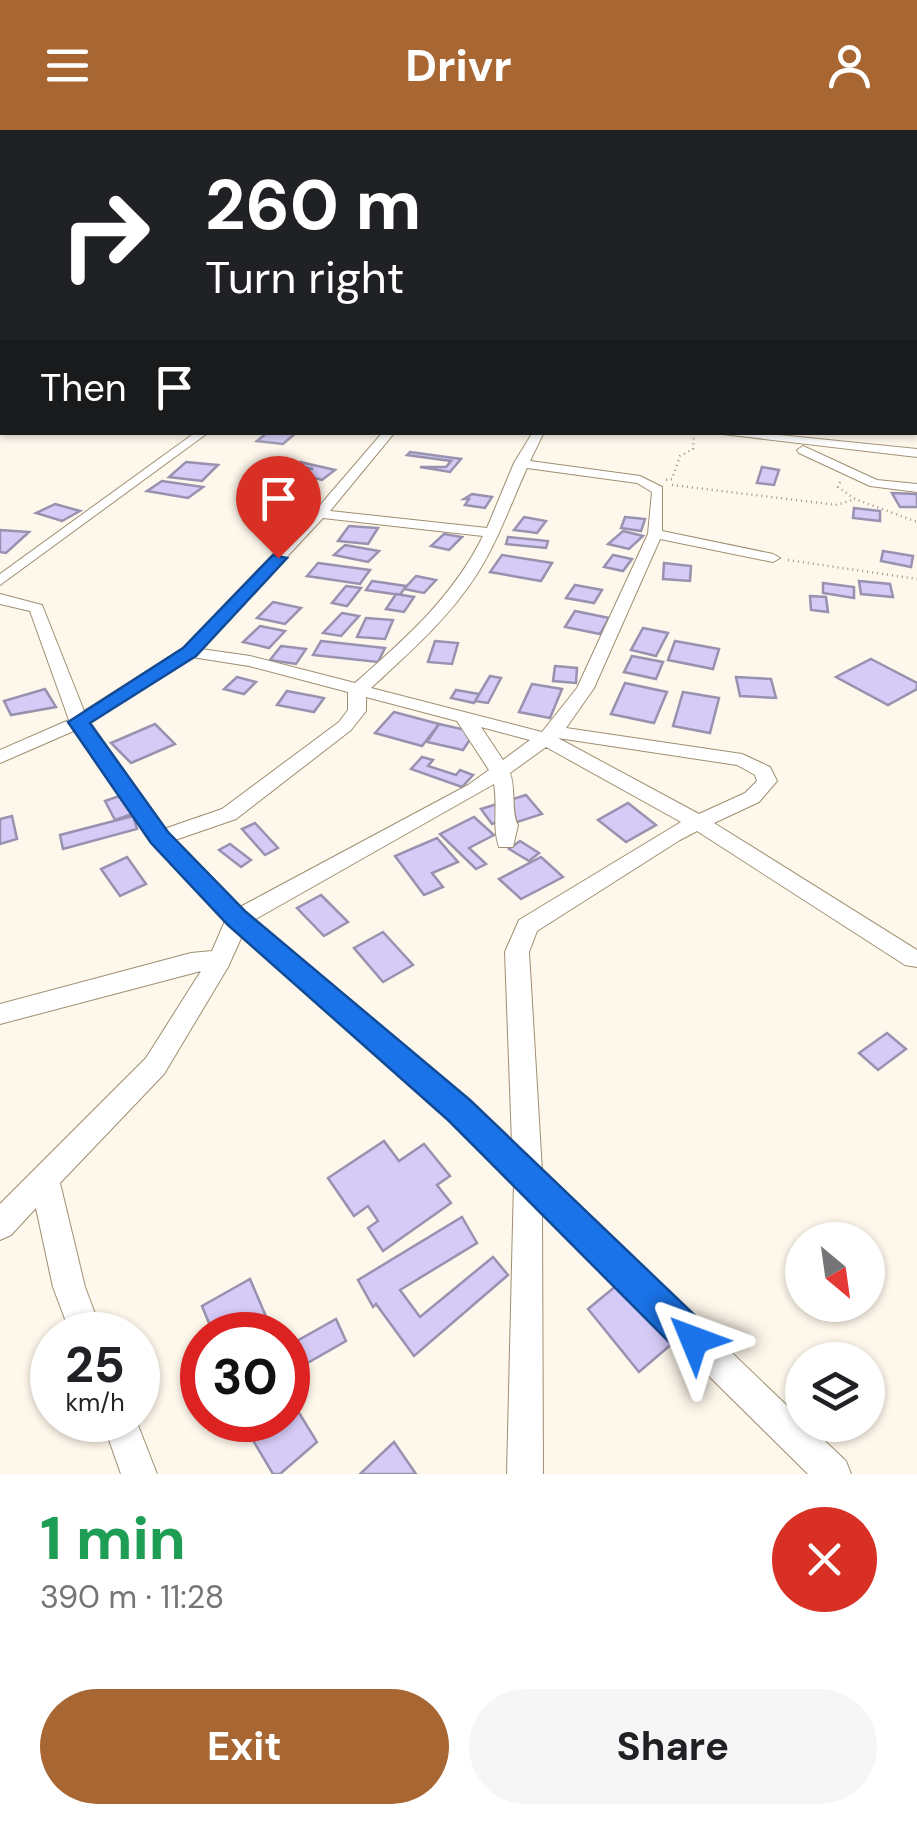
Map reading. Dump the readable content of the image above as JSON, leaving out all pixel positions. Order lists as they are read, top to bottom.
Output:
{
  "north": "bottom right",
  "page": {
    "header": "Drivr",
    "turn": ["260 m", "Turn right"],
    "then": "Then",
    "speed": "25 km/h",
    "limit": "30",
    "heading": ["1 min", "390 m · 11:28"],
    "buttons": ["Exit", "Share"]
  }
}
